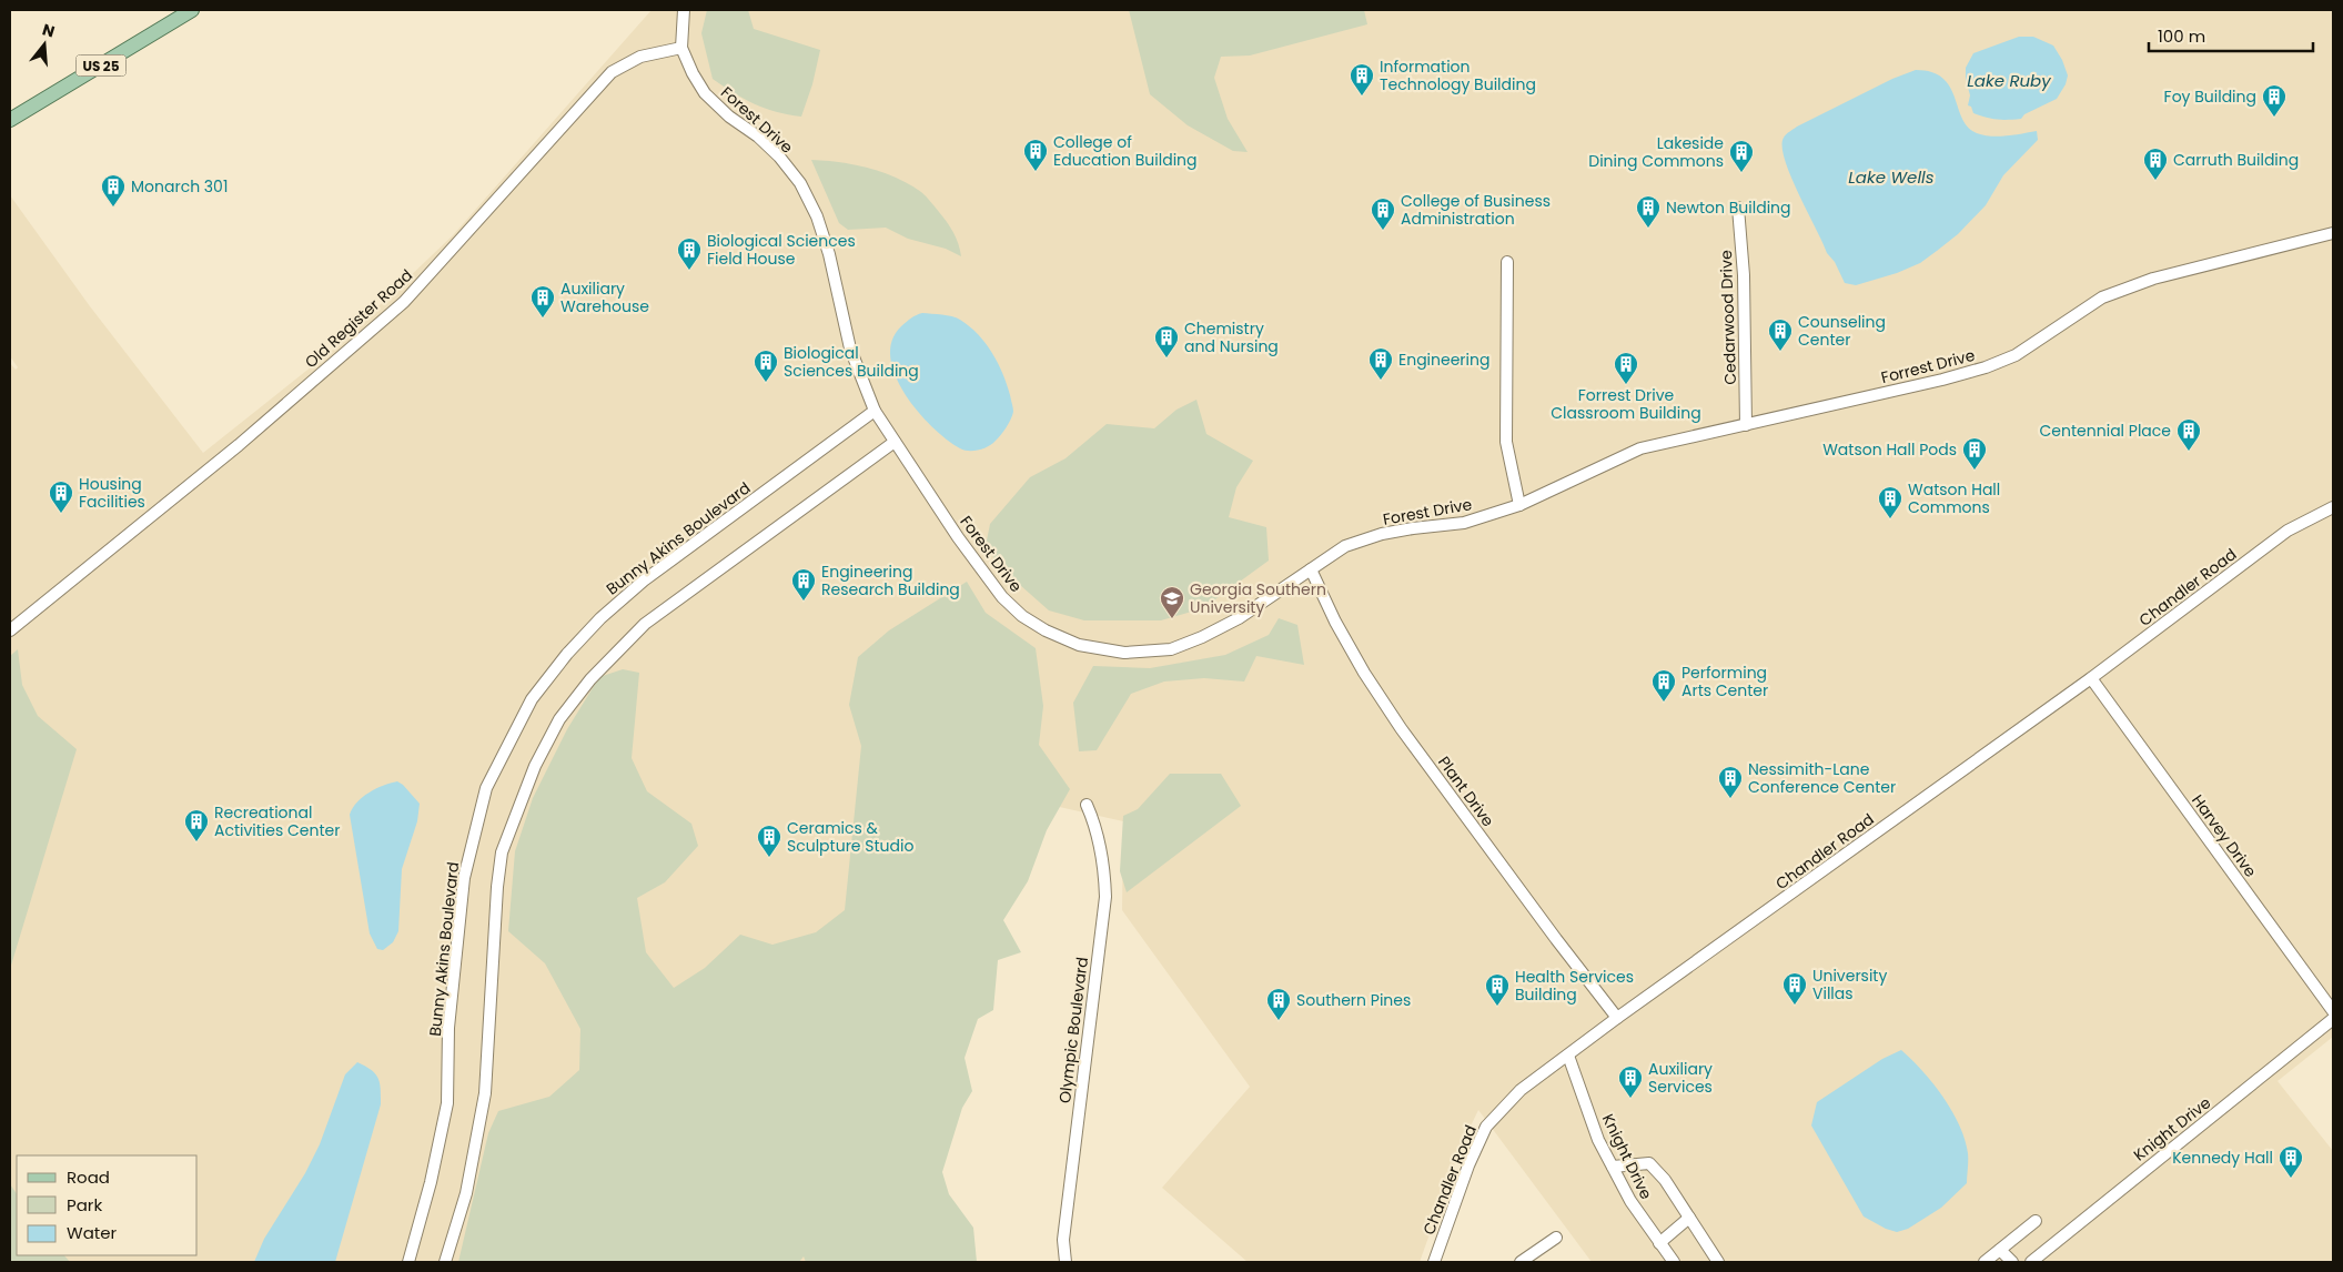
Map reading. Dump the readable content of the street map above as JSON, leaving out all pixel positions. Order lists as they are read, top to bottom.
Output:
{
  "streets": {
    "main road": ["US 25"],
    "street": [
      "Forest Drive",
      "Cedarwood Drive",
      "Old Register Road",
      "Forrest Drive",
      "Bunny Akins Boulevard",
      "Chandler Road",
      "Plant Drive",
      "Harvey Drive",
      "Olympic Boulevard",
      "Knight Drive"
    ]
  },
  "crossings": [
    ["Forest Drive", "Old Register Road"],
    ["Forest Drive", "Forrest Drive"],
    ["Forest Drive", "Bunny Akins Boulevard"],
    ["Forest Drive", "Plant Drive"],
    ["Cedarwood Drive", "Forrest Drive"],
    ["Chandler Road", "Plant Drive"],
    ["Chandler Road", "Harvey Drive"],
    ["Chandler Road", "Knight Drive"]
  ],
  "water": ["Lake Ruby", "Lake Wells"],
  "places": {
    "building": [
      "Information Technology Building",
      "Foy Building",
      "College of Education Building",
      "Lakeside Dining Commons",
      "Carruth Building",
      "Monarch 301",
      "Newton Building",
      "College of Business Administration",
      "Biological Sciences Field House",
      "Auxiliary Warehouse",
      "Counseling Center",
      "Chemistry and Nursing",
      "Engineering",
      "Biological Sciences Building",
      "Forrest Drive Classroom Building",
      "Centennial Place",
      "Watson Hall Pods",
      "Housing Facilities",
      "Watson Hall Commons",
      "Engineering Research Building",
      "Performing Arts Center",
      "Nessimith-Lane Conference Center",
      "Recreational Activities Center",
      "Ceramics & Sculpture Studio",
      "University Villas",
      "Health Services Building",
      "Southern Pines",
      "Auxiliary Services",
      "Kennedy Hall"
    ],
    "school or university": ["Georgia Southern University"]
  },
  "legend": ["Road", "Park", "Water"],
  "scale_bar": "100 m",
  "north": "top"
}
